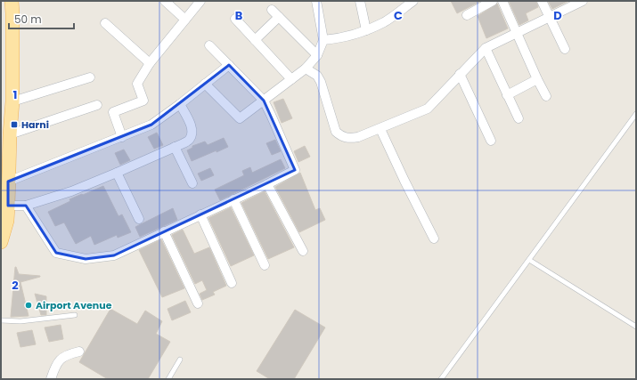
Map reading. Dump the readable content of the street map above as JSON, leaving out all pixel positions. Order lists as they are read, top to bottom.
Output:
{
  "places": {
    "transit": ["Harni"],
    "other": ["Airport Avenue"]
  },
  "scale_bar": "50 m",
  "grid": {
    "columns": ["B", "C", "D"],
    "rows": ["1", "2"]
  }
}
